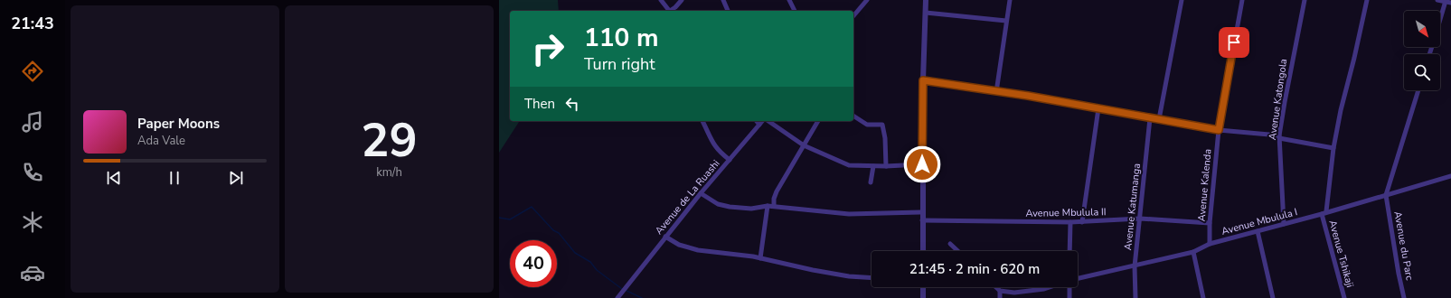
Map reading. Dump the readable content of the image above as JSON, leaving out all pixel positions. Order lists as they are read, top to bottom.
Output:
{
  "streets": {
    "street": [
      "Avenue Katongola",
      "Avenue Kalenda",
      "Avenue de La Ruashi",
      "Avenue Katumanga",
      "Avenue Mbulula II",
      "Avenue Mbulula I",
      "Avenue du Parc",
      "Avenue Tshikaji"
    ]
  },
  "crossings": [
    ["Avenue Katongola", "Avenue Mbulula I"],
    ["Avenue Kalenda", "Avenue Mbulula II"],
    ["Avenue Kalenda", "Avenue Mbulula I"],
    ["Avenue Katumanga", "Avenue Mbulula II"],
    ["Avenue Katumanga", "Avenue Mbulula I"],
    ["Avenue Mbulula I", "Avenue du Parc"],
    ["Avenue Mbulula I", "Avenue Tshikaji"]
  ],
  "north": "bottom right",
  "page": {
    "tabs": "21:43",
    "tile": ["29", "km/h"],
    "turn": ["110 m", "Turn right"],
    "then": "Then",
    "song": ["Paper Moons", "Ada Vale"],
    "limit": "40",
    "trip": "21:45 · 2 min · 620 m"
  }
}
